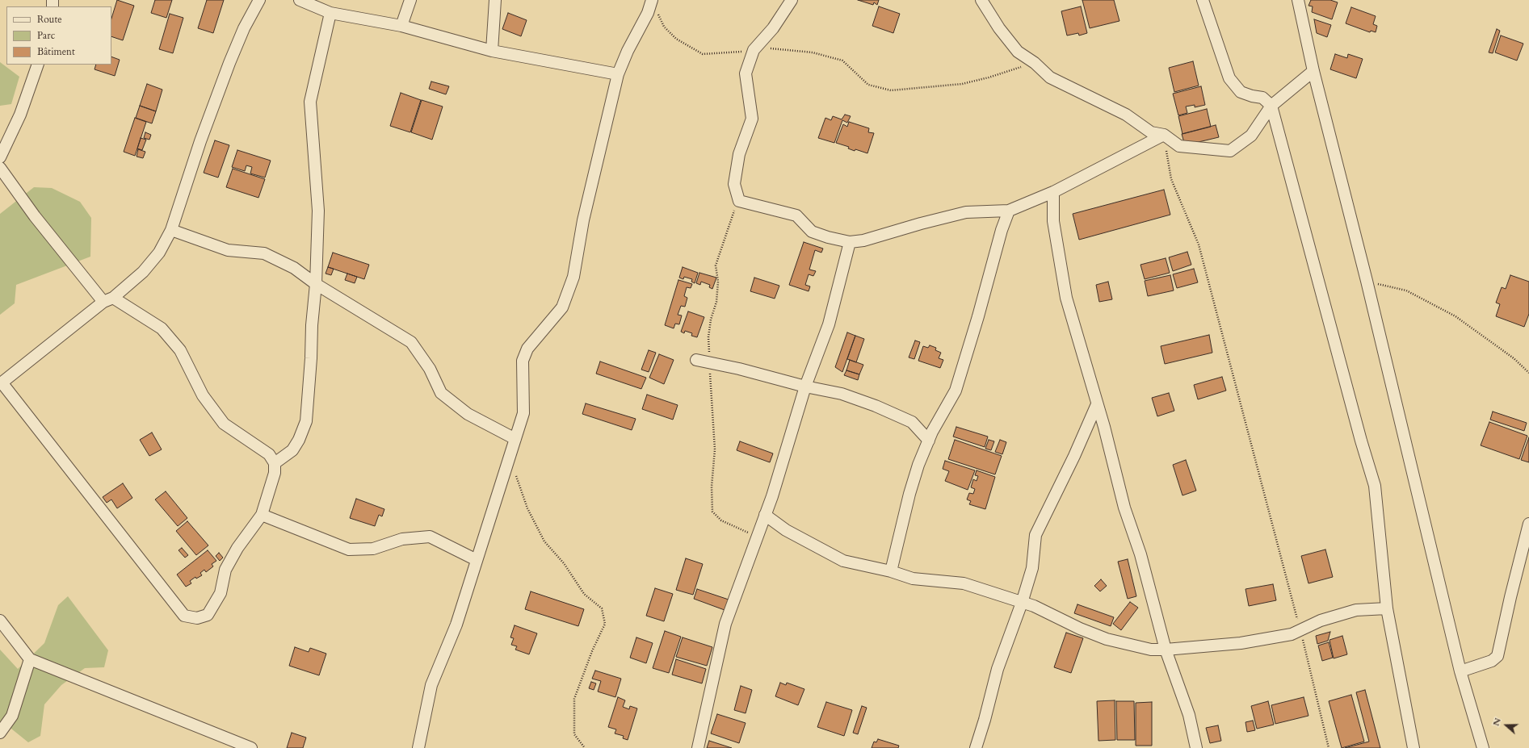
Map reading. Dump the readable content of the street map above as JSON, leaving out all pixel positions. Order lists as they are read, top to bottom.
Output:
{
  "legend": ["Route", "Parc", "Bâtiment"],
  "north": "left"
}
